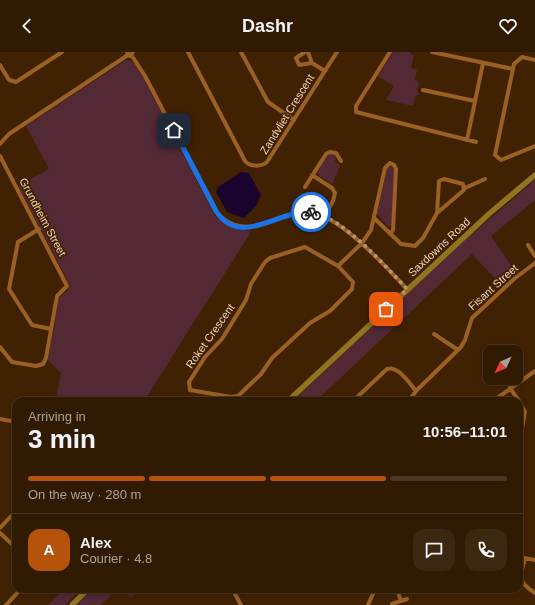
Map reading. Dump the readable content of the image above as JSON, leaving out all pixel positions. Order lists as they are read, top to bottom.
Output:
{
  "streets": {
    "street": [
      "Zandvliet Crescent",
      "Grundheim Street",
      "Saxdowns Road",
      "Fisant Street",
      "Roket Crescent"
    ]
  },
  "north": "bottom left",
  "page": {
    "header": "Dashr",
    "heading": ["3 min", "Arriving in", "10:56–11:01"],
    "panel": ["Alex", "Courier · 4.8"],
    "bar": "On the way · 280 m",
    "round": "A"
  }
}
